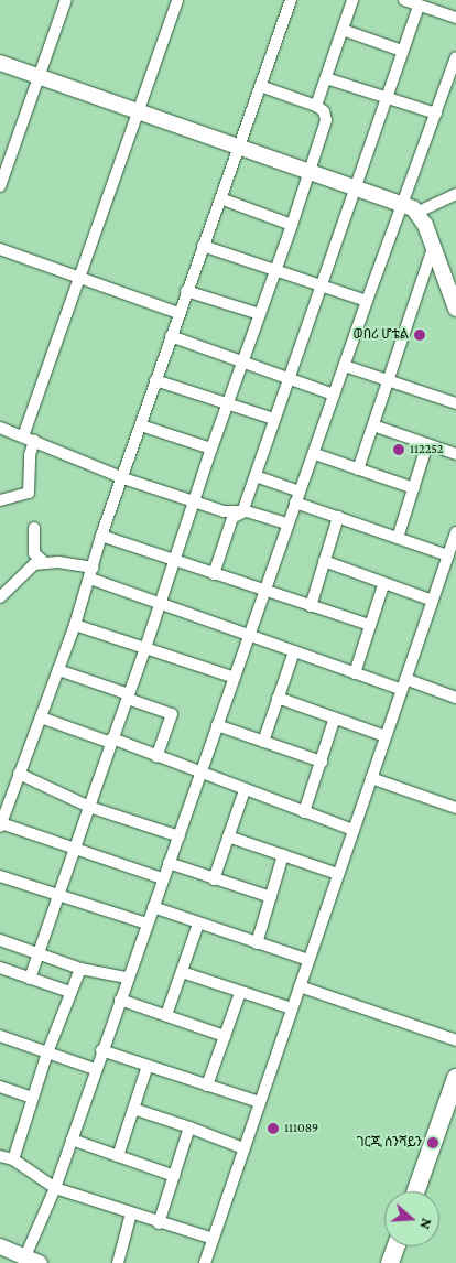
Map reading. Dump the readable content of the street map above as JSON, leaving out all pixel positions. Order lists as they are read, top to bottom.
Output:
{
  "places": [
    "ወበሪ ሆቴል",
    "112252",
    "111089",
    "ገርጂ ሰንሻይን"
  ],
  "north": "right"
}
